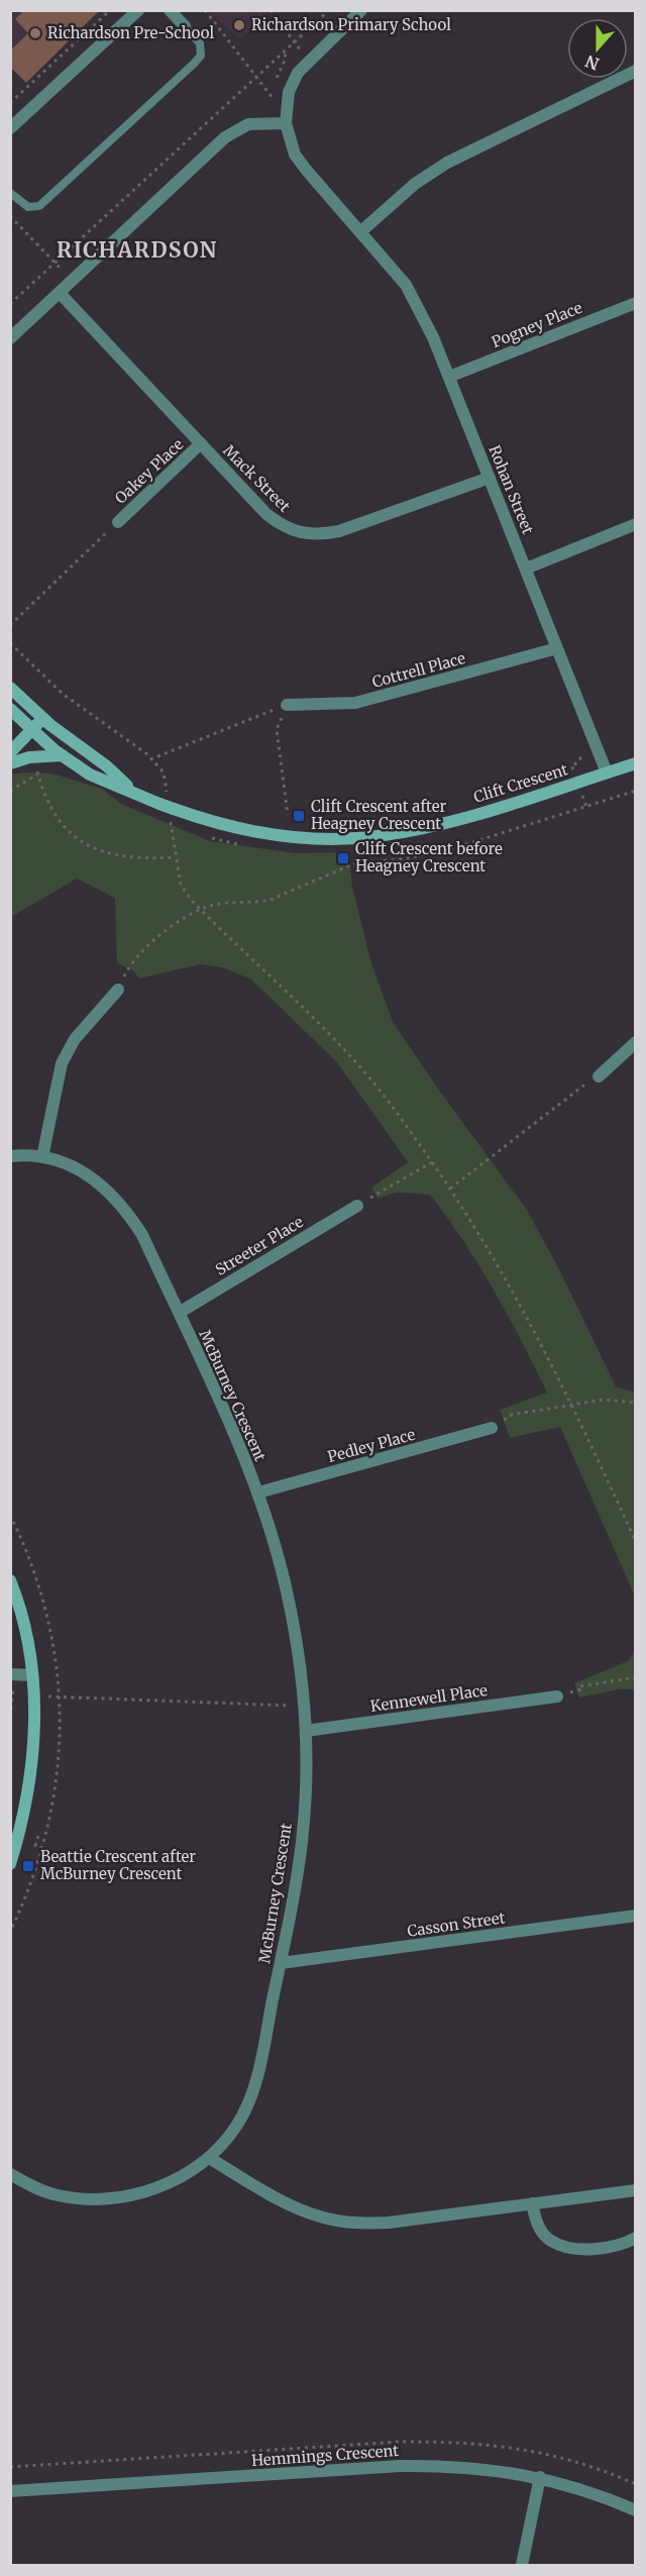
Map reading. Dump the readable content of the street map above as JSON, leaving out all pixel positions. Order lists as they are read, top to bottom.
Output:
{
  "streets": {
    "street": [
      "Pogney Place",
      "Oakey Place",
      "Mack Street",
      "Rohan Street",
      "Cottrell Place",
      "Clift Crescent",
      "Streeter Place",
      "McBurney Crescent",
      "Pedley Place",
      "Kennewell Place",
      "Casson Street",
      "Hemmings Crescent"
    ]
  },
  "crossings": [
    ["Pogney Place", "Rohan Street"],
    ["Oakey Place", "Mack Street"],
    ["Mack Street", "Rohan Street"],
    ["Rohan Street", "Cottrell Place"],
    ["Rohan Street", "Clift Crescent"],
    ["Streeter Place", "McBurney Crescent"],
    ["McBurney Crescent", "Pedley Place"],
    ["McBurney Crescent", "Kennewell Place"],
    ["McBurney Crescent", "Casson Street"]
  ],
  "districts": ["RICHARDSON"],
  "places": {
    "other": ["Richardson Primary School", "Richardson Pre-School"],
    "transit": ["Clift Crescent after Heagney Crescent", "Clift Crescent before Heagney Crescent", "Beattie Crescent after McBurney Crescent"]
  },
  "north": "bottom"
}
